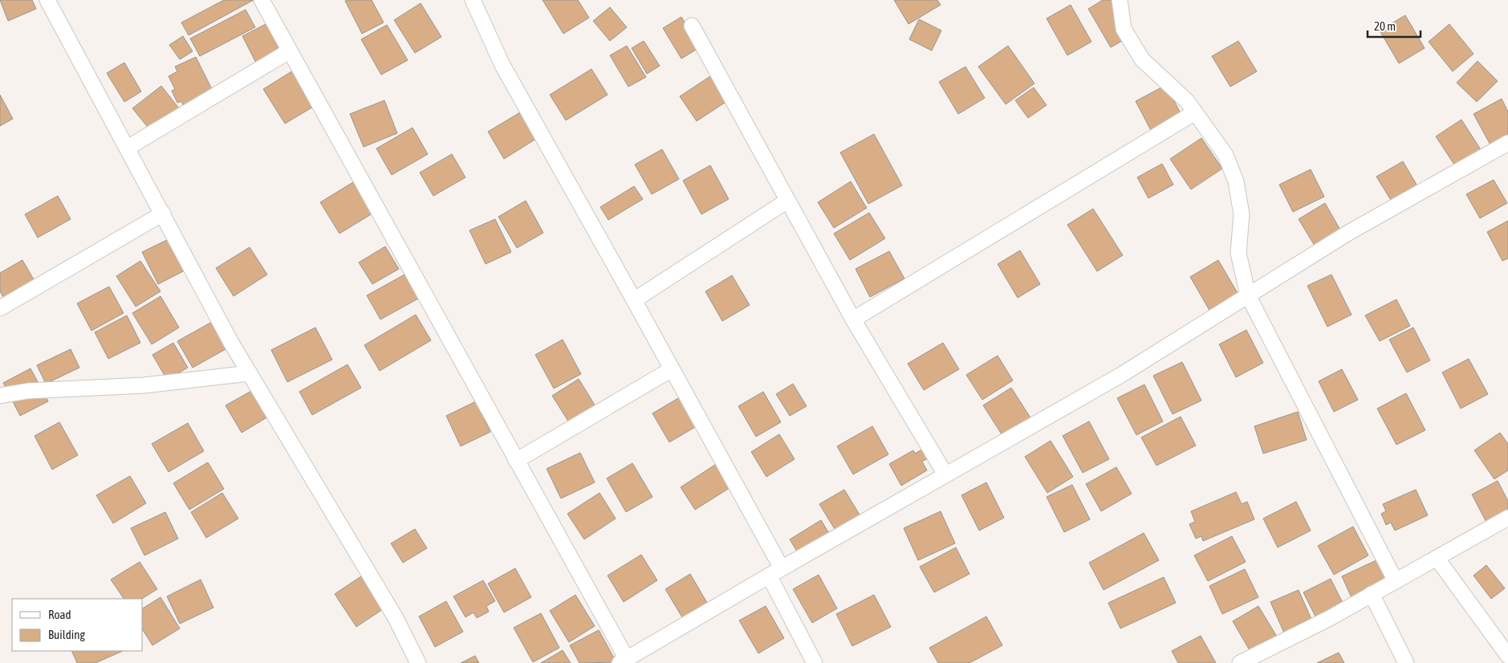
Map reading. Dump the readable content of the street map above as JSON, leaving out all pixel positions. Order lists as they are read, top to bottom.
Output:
{
  "legend": ["Road", "Building"],
  "scale_bar": "20 m"
}
